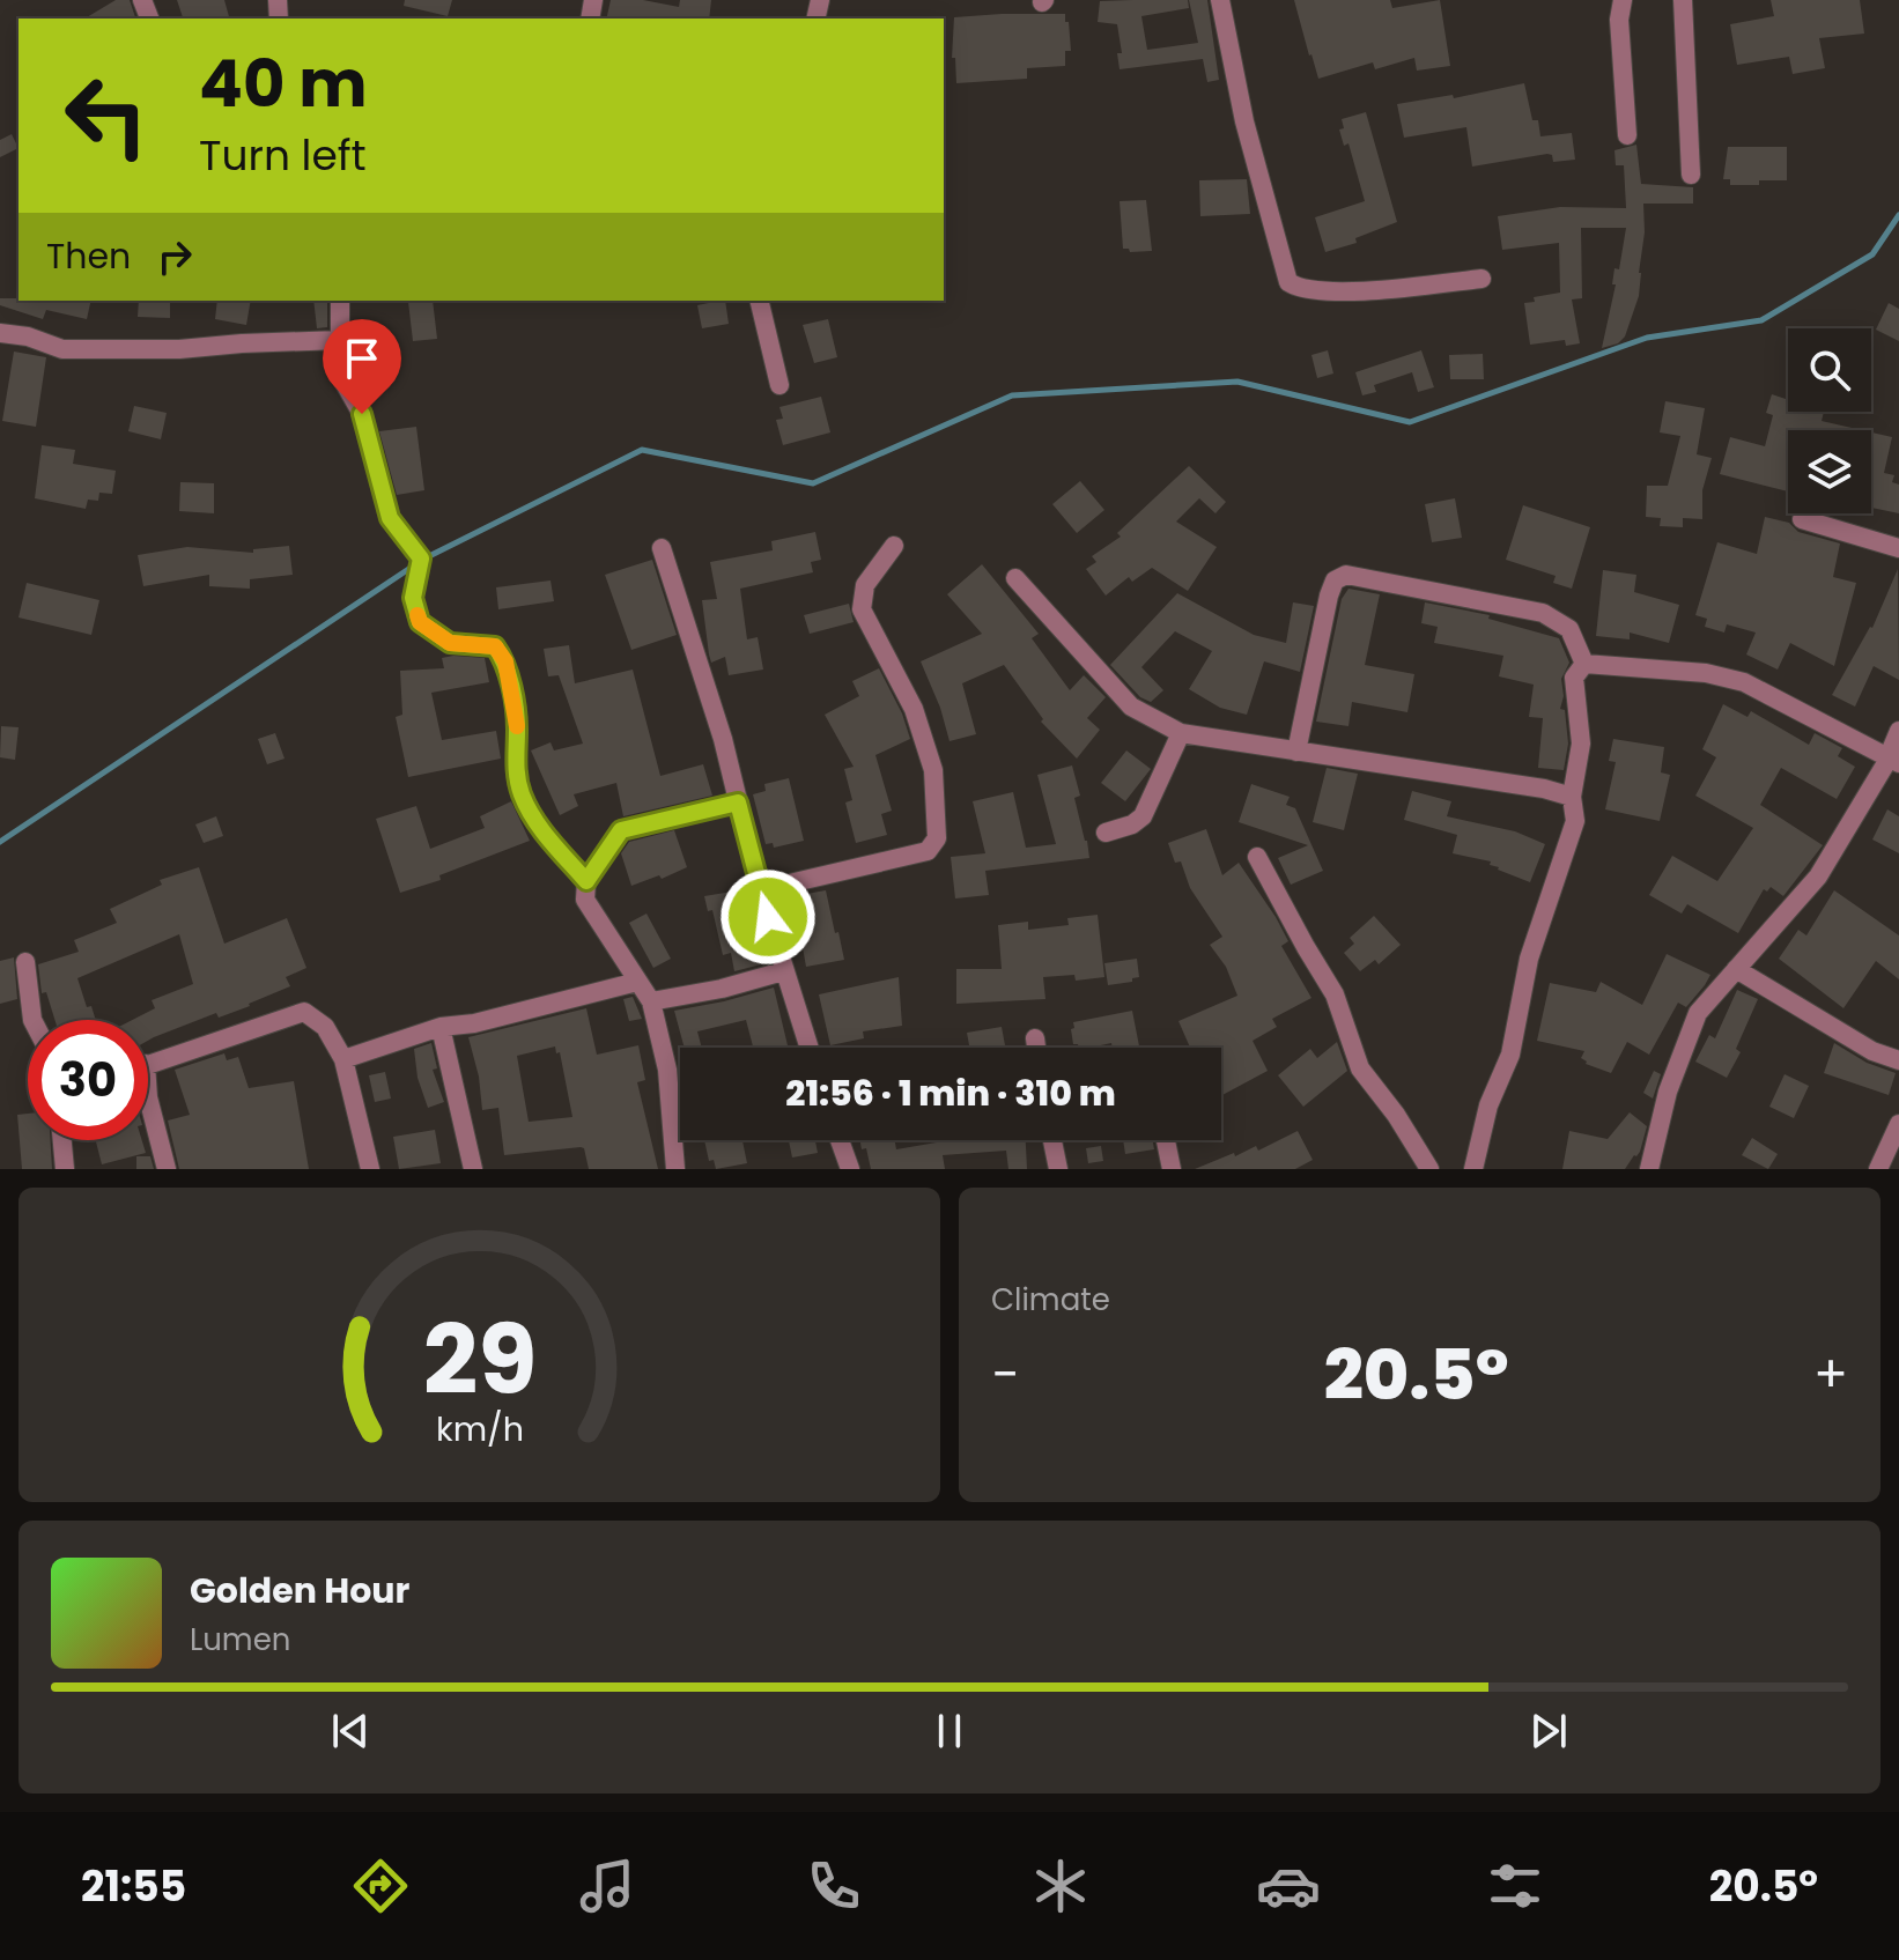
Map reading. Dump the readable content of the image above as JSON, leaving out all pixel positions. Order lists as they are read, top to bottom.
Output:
{
  "page": {
    "turn": ["40 m", "Turn left"],
    "then": "Then",
    "limit": "30",
    "trip": "21:56 · 1 min · 310 m",
    "tile": "Climate",
    "heat": ["−", "20.5°", "+"],
    "song": ["Golden Hour", "Lumen"],
    "tabs": ["21:55", "20.5°"],
    "gauge": ["29", "km/h"]
  }
}
